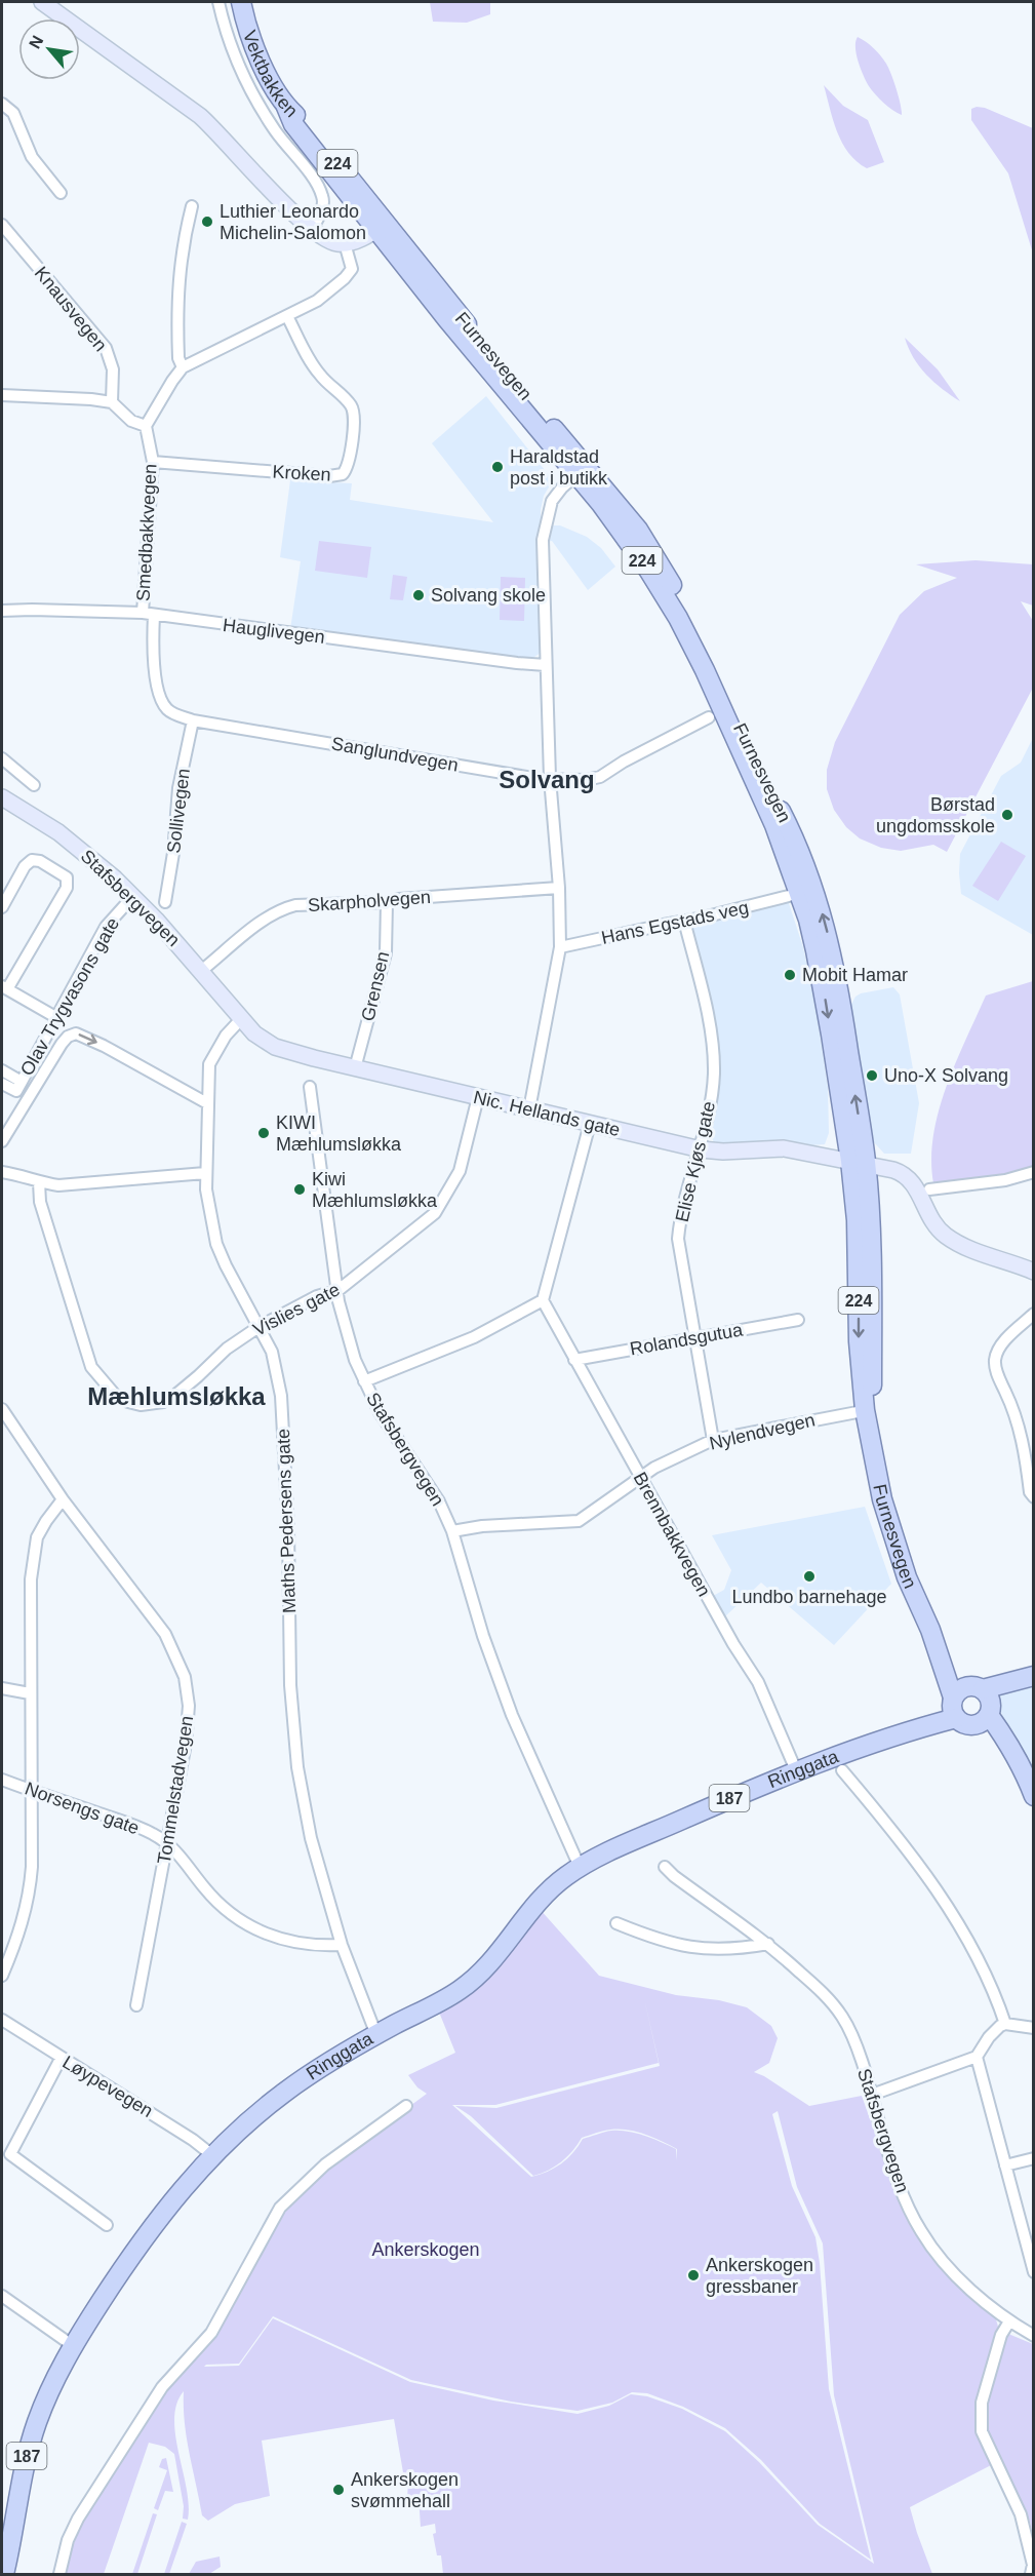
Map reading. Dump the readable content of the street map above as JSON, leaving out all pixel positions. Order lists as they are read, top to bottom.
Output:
{
  "streets": {
    "main road": [
      "Vektbakken",
      "224",
      "Furnesvegen",
      "Stafsbergvegen",
      "Nic. Hellands gate",
      "Ringgata",
      "187"
    ],
    "street": [
      "Knausvegen",
      "Kroken",
      "Smedbakkvegen",
      "Hauglivegen",
      "Sanglundvegen",
      "Sollivegen",
      "Skarpholvegen",
      "Hans Egstads veg",
      "Grensen",
      "Olav Trygvasons gate",
      "Elise Kjøs gate",
      "Vislies gate",
      "Rolandsgutua",
      "Nylendvegen",
      "Maths Pedersens gate",
      "Brennbakkvegen",
      "Tommelstadvegen",
      "Norsengs gate",
      "Løypevegen"
    ]
  },
  "crossings": [
    ["Vektbakken", "Furnesvegen"],
    ["Furnesvegen", "Nic. Hellands gate"],
    ["Furnesvegen", "Nylendvegen"],
    ["Furnesvegen", "Ringgata"],
    ["Kroken", "Smedbakkvegen"],
    ["Smedbakkvegen", "Hauglivegen"],
    ["Smedbakkvegen", "Sanglundvegen"],
    ["Hauglivegen", "Sanglundvegen"],
    ["Sanglundvegen", "Sollivegen"],
    ["Stafsbergvegen", "Skarpholvegen"],
    ["Stafsbergvegen", "Olav Trygvasons gate"],
    ["Stafsbergvegen", "Nic. Hellands gate"],
    ["Stafsbergvegen", "Vislies gate"],
    ["Stafsbergvegen", "Nylendvegen"],
    ["Stafsbergvegen", "Maths Pedersens gate"],
    ["Stafsbergvegen", "Ringgata"],
    ["Skarpholvegen", "Grensen"],
    ["Hans Egstads veg", "Elise Kjøs gate"],
    ["Grensen", "Nic. Hellands gate"],
    ["Nic. Hellands gate", "Elise Kjøs gate"],
    ["Nic. Hellands gate", "Vislies gate"],
    ["Nic. Hellands gate", "Maths Pedersens gate"],
    ["Elise Kjøs gate", "Rolandsgutua"],
    ["Elise Kjøs gate", "Nylendvegen"],
    ["Vislies gate", "Maths Pedersens gate"],
    ["Rolandsgutua", "Brennbakkvegen"],
    ["Nylendvegen", "Brennbakkvegen"],
    ["Maths Pedersens gate", "Ringgata"],
    ["Maths Pedersens gate", "Norsengs gate"],
    ["Brennbakkvegen", "Ringgata"],
    ["Ringgata", "Løypevegen"],
    ["Tommelstadvegen", "Norsengs gate"]
  ],
  "districts": ["Solvang", "Mæhlumsløkka"],
  "parks": ["Ankerskogen"],
  "places": [
    "Luthier Leonardo Michelin-Salomon",
    "Haraldstad post i butikk",
    "Solvang skole",
    "Børstad ungdomsskole",
    "Mobit Hamar",
    "Uno-X Solvang",
    "KIWI Mæhlumsløkka",
    "Kiwi Mæhlumsløkka",
    "Lundbo barnehage",
    "Ankerskogen gressbaner",
    "Ankerskogen svømmehall"
  ],
  "north": "top left"
}
